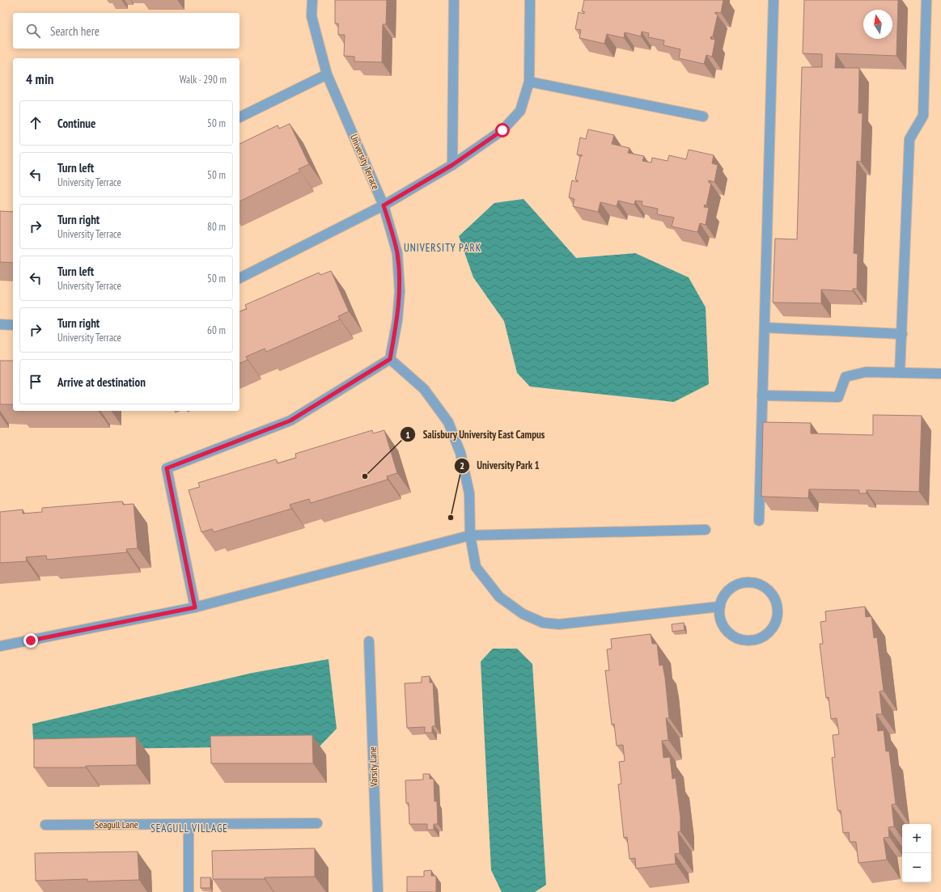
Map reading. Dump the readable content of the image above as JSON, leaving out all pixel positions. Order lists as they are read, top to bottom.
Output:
{
  "streets": {
    "street": ["University Terrace", "Varsity Lane", "Seagull Lane"]
  },
  "districts": ["UNIVERSITY PARK", "SEAGULL VILLAGE"],
  "places": ["Salisbury University East Campus", "University Park 1"],
  "north": "top",
  "page": {
    "search": "Search here",
    "heading": ["4 min", "Walk · 290 m"],
    "list": [
      ["Continue", "50 m"],
      ["Turn left", "University Terrace", "50 m"],
      ["Turn right", "University Terrace", "80 m"],
      ["Turn left", "University Terrace", "50 m"],
      ["Turn right", "University Terrace", "60 m"],
      "Arrive at destination"
    ],
    "map_buttons": ["+", "−"]
  }
}
